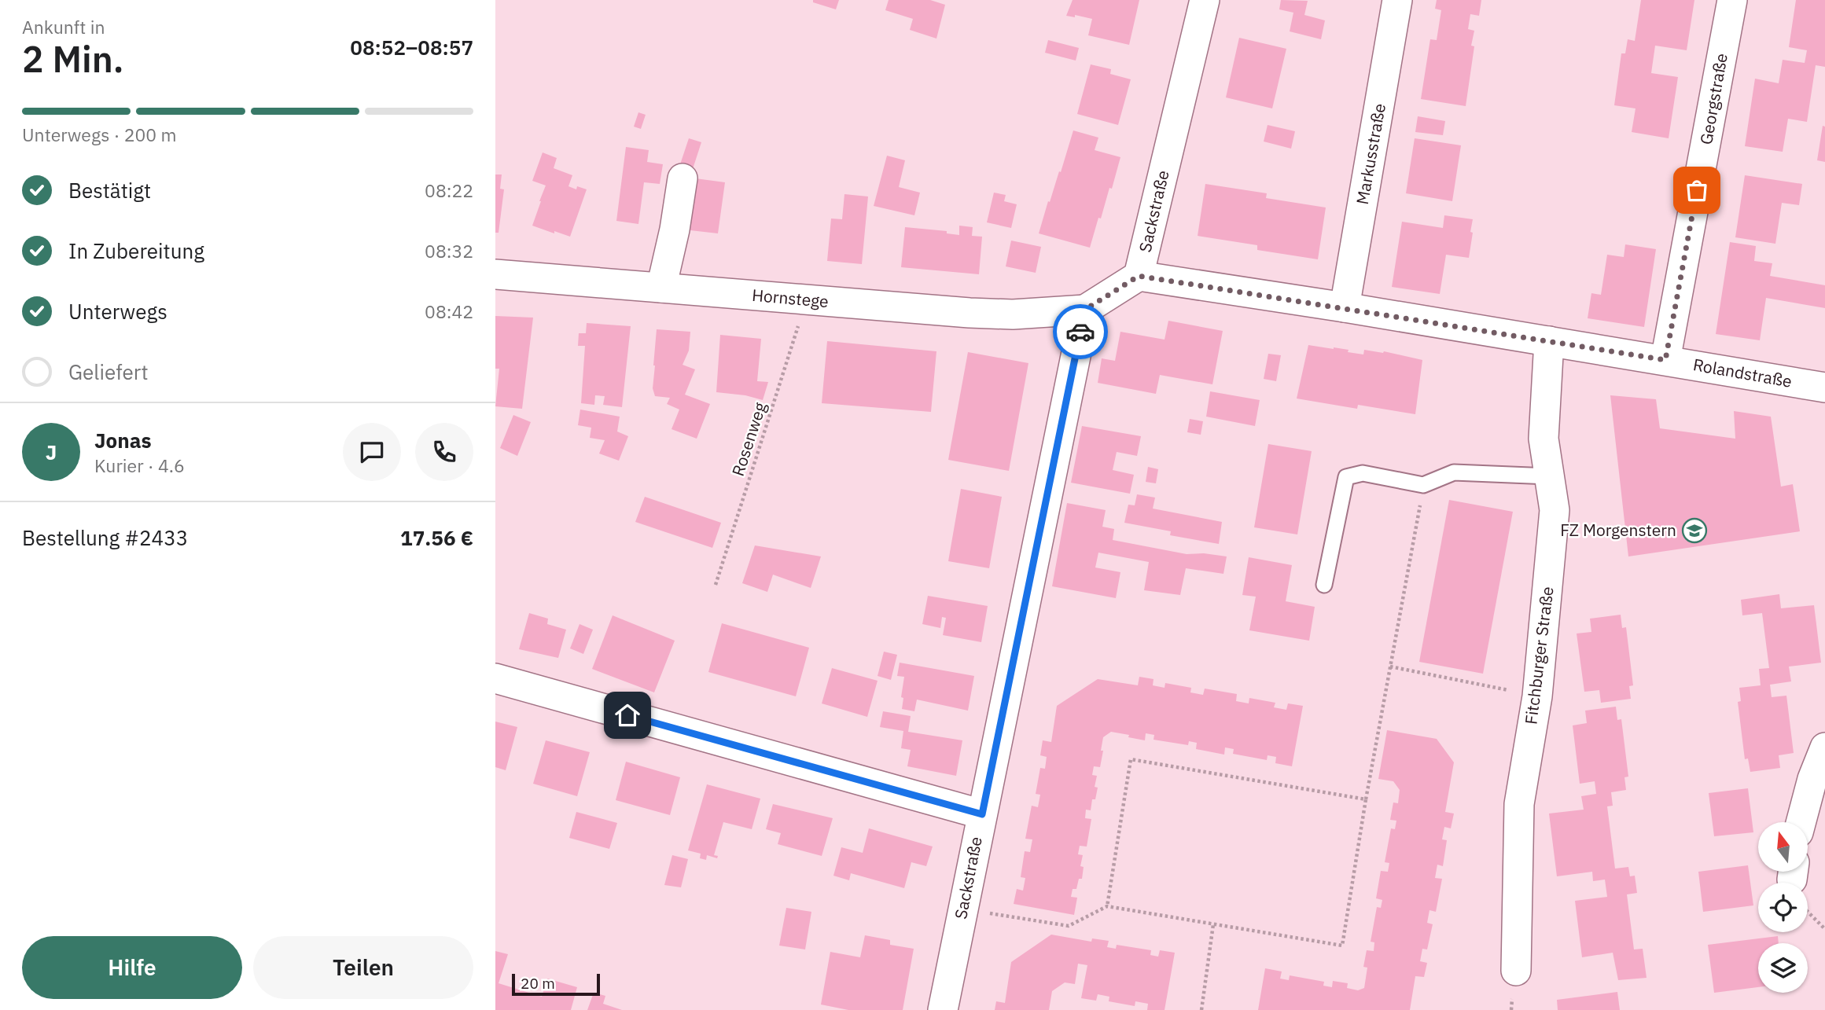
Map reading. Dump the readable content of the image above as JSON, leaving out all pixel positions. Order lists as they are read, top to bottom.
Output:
{
  "streets": {
    "street": [
      "Georgstraße",
      "Markusstraße",
      "Sackstraße",
      "Hornstege",
      "Rolandstraße",
      "Fitchburger Straße"
    ],
    "path": ["Rosenweg"]
  },
  "crossings": [
    ["Georgstraße", "Rolandstraße"],
    ["Markusstraße", "Rolandstraße"],
    ["Sackstraße", "Hornstege"],
    ["Sackstraße", "Rolandstraße"],
    ["Hornstege", "Rosenweg"],
    ["Rolandstraße", "Fitchburger Straße"]
  ],
  "places": {
    "school or university": ["FZ Morgenstern"]
  },
  "scale_bar": "20 m",
  "north": "top",
  "page": {
    "heading": ["2 Min.", "Ankunft in", "08:52–08:57"],
    "panel": [
      "Jonas",
      "Kurier · 4.6",
      "Bestellung #2433",
      "17.56 €"
    ],
    "bar": "Unterwegs · 200 m",
    "list": [
      ["Bestätigt", "08:22"],
      ["In Zubereitung", "08:32"],
      ["Unterwegs", "08:42"],
      "Geliefert"
    ],
    "round": "J",
    "buttons": ["Hilfe", "Teilen"],
    "scale": "20 m"
  }
}
